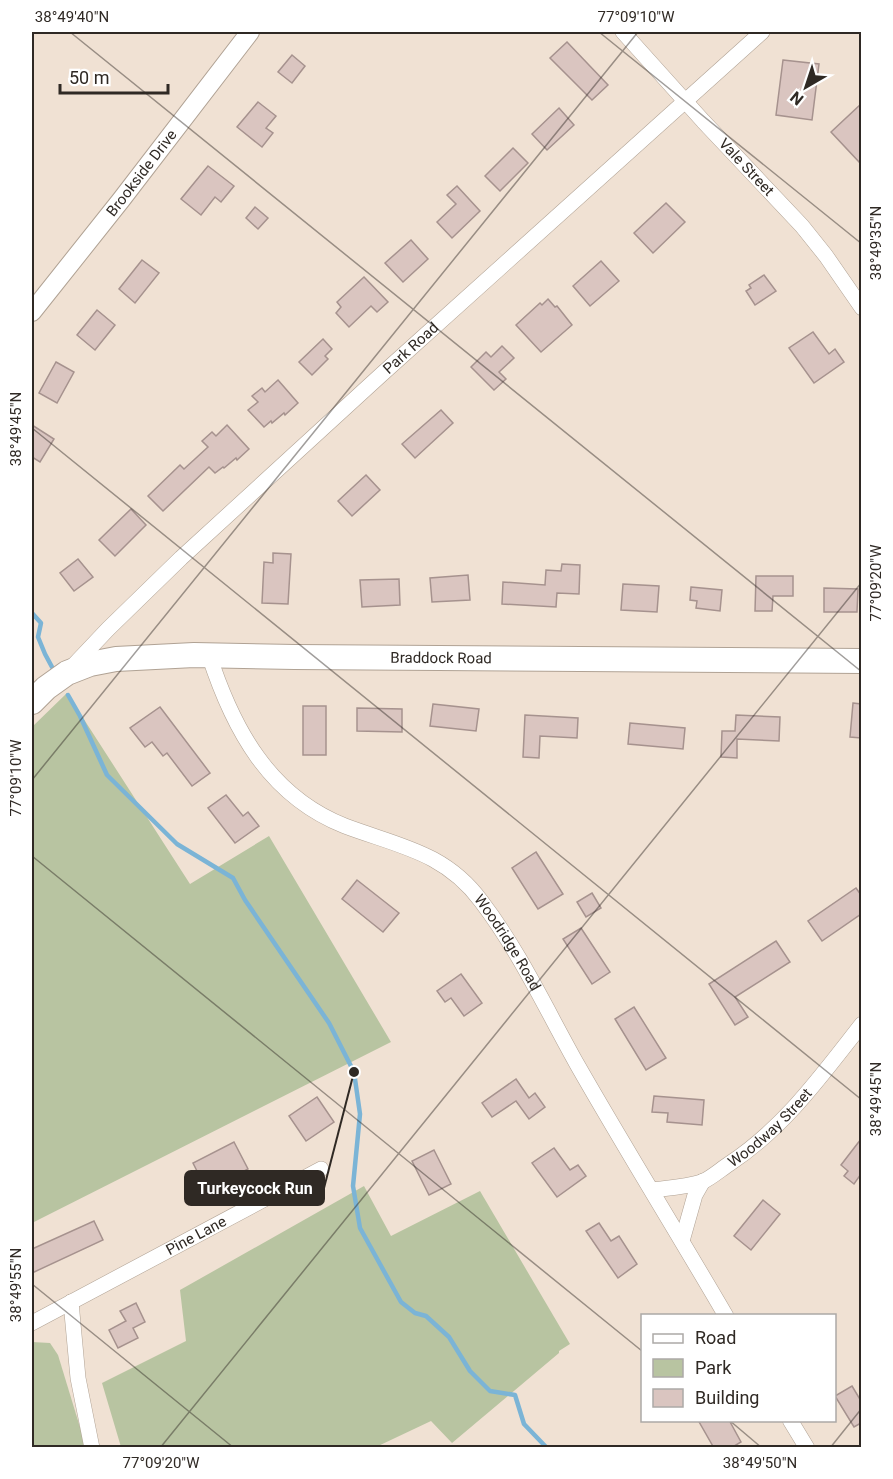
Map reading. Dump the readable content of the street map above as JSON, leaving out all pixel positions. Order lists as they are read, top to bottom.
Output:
{
  "streets": {
    "main road": ["Braddock Road"],
    "street": [
      "Vale Street",
      "Brookside Drive",
      "Park Road",
      "Woodridge Road",
      "Woodway Street",
      "Pine Lane"
    ]
  },
  "crossings": [
    ["Vale Street", "Park Road"],
    ["Park Road", "Braddock Road"],
    ["Braddock Road", "Woodridge Road"],
    ["Woodridge Road", "Woodway Street"]
  ],
  "places": ["Turkeycock Run"],
  "legend": ["Road", "Park", "Building"],
  "scale_bar": "50 m",
  "north": "bottom left",
  "coordinates": [
    "38°49'40\"N",
    "77°09'10\"W",
    "38°49'35\"N",
    "38°49'45\"N",
    "77°09'20\"W",
    "38°49'55\"N",
    "38°49'50\"N"
  ]
}
